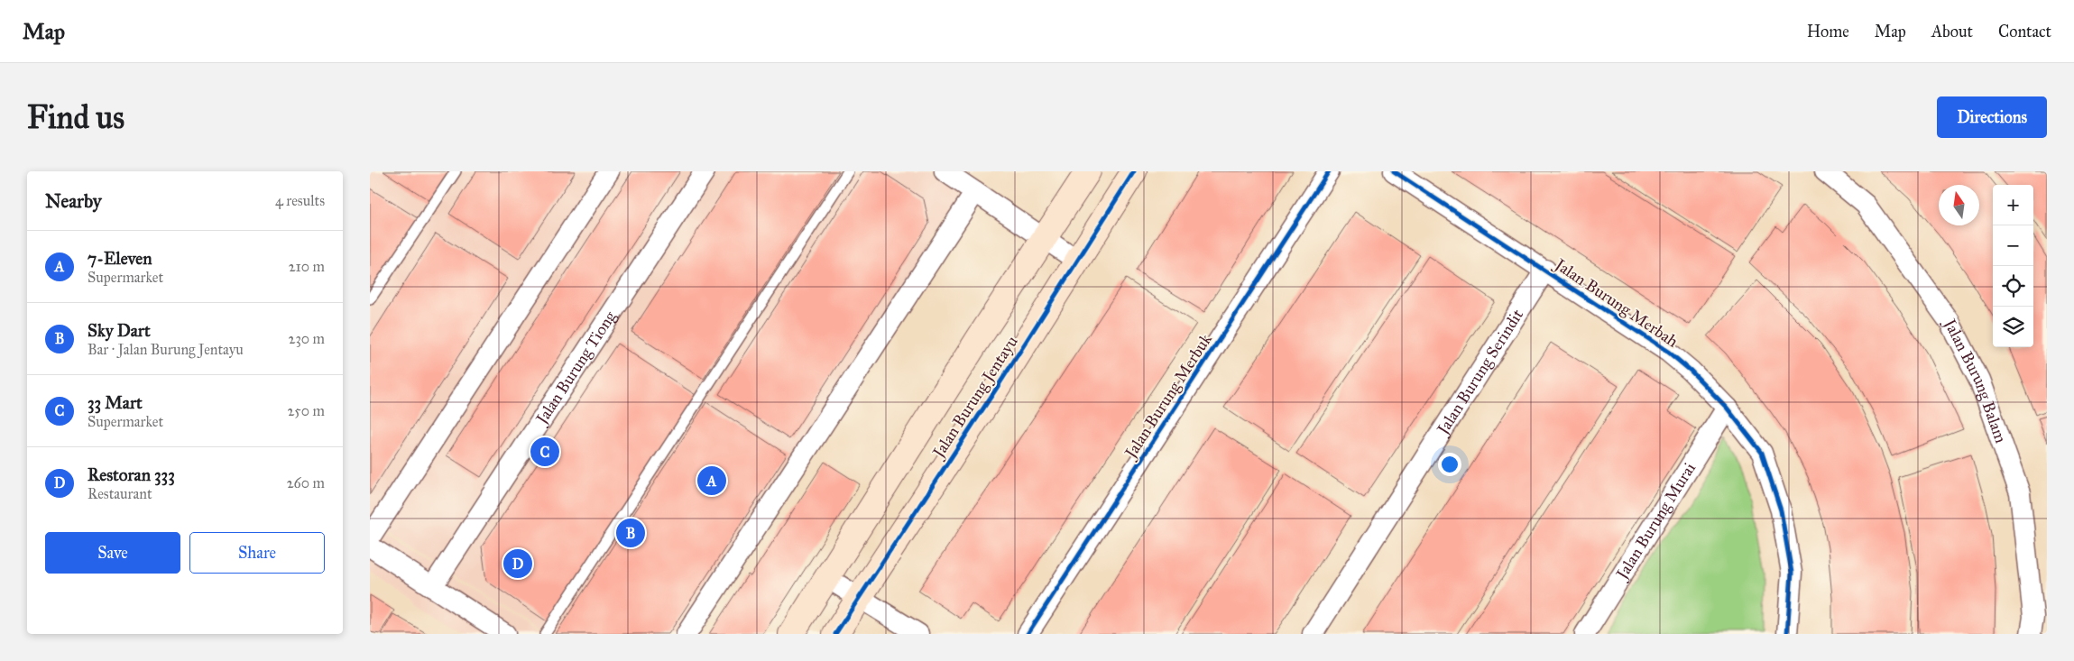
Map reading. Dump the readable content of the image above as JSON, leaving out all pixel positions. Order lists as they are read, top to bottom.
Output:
{
  "streets": {
    "street": [
      "Jalan Burung Merbah",
      "Jalan Burung Tiong",
      "Jalan Burung Serindit",
      "Jalan Burung Balam",
      "Jalan Burung Merbuk",
      "Jalan Burung Jentayu",
      "Jalan Burung Murai"
    ]
  },
  "crossings": [
    ["Jalan Burung Merbah", "Jalan Burung Serindit"],
    ["Jalan Burung Merbah", "Jalan Burung Murai"]
  ],
  "north": "top",
  "page": {
    "header": "Map",
    "nav": [
      "Home",
      "Map",
      "About",
      "Contact"
    ],
    "buttons": [
      "Directions",
      ["Save", "Share"]
    ],
    "title": "Find us",
    "heading": ["Nearby", "4 results"],
    "map_buttons": ["+", "−"],
    "list": [
      {
        "mark": "A",
        "name": "7-Eleven",
        "note": "Supermarket",
        "value": "210 m"
      },
      {
        "mark": "B",
        "name": "Sky Dart",
        "note": "Bar · Jalan Burung Jentayu",
        "value": "230 m"
      },
      {
        "mark": "C",
        "name": "33 Mart",
        "note": "Supermarket",
        "value": "250 m"
      },
      {
        "mark": "D",
        "name": "Restoran 333",
        "note": "Restaurant",
        "value": "260 m"
      }
    ],
    "pins": [
      "C",
      "A",
      "B",
      "D"
    ]
  }
}
